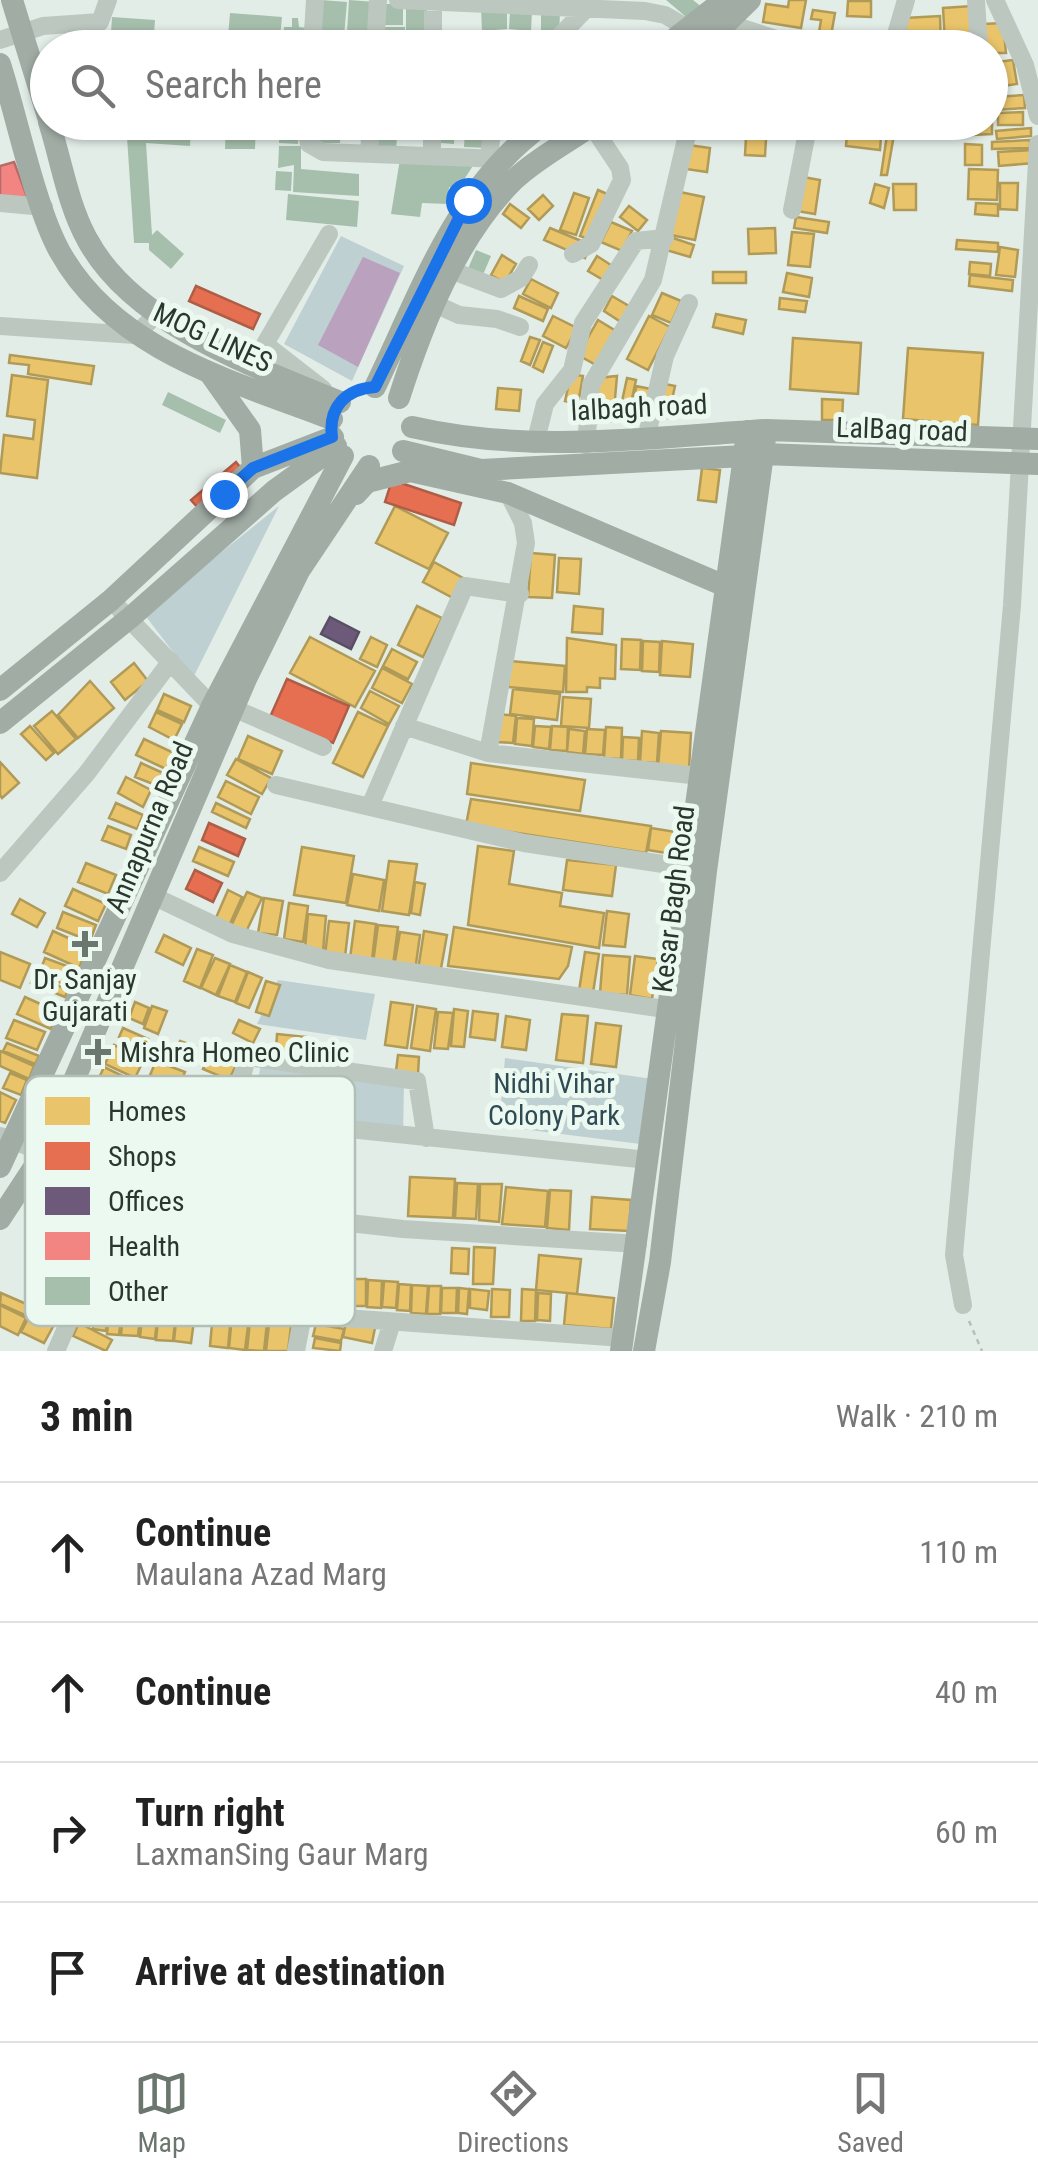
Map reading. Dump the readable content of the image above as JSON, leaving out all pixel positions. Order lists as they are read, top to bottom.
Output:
{
  "streets": {
    "main road": [
      "MOG LINES",
      "lalbagh road",
      "LalBag road",
      "Annapurna Road",
      "Kesar Bagh Road"
    ]
  },
  "crossings": [
    ["MOG LINES", "lalbagh road"],
    ["MOG LINES", "Annapurna Road"],
    ["lalbagh road", "Annapurna Road"],
    ["LalBag road", "Kesar Bagh Road"]
  ],
  "parks": ["Nidhi Vihar Colony Park"],
  "places": {
    "health": ["Dr Sanjay Gujarati", "Mishra Homeo Clinic"]
  },
  "legend": [
    "Homes",
    "Shops",
    "Offices",
    "Health",
    "Other"
  ],
  "page": {
    "search": "Search here",
    "heading": ["3 min", "Walk · 210 m"],
    "list": [
      ["Continue", "Maulana Azad Marg", "110 m"],
      ["Continue", "40 m"],
      ["Turn right", "LaxmanSing Gaur Marg", "60 m"],
      "Arrive at destination"
    ],
    "nav": ["Map", "Directions", "Saved"]
  }
}
